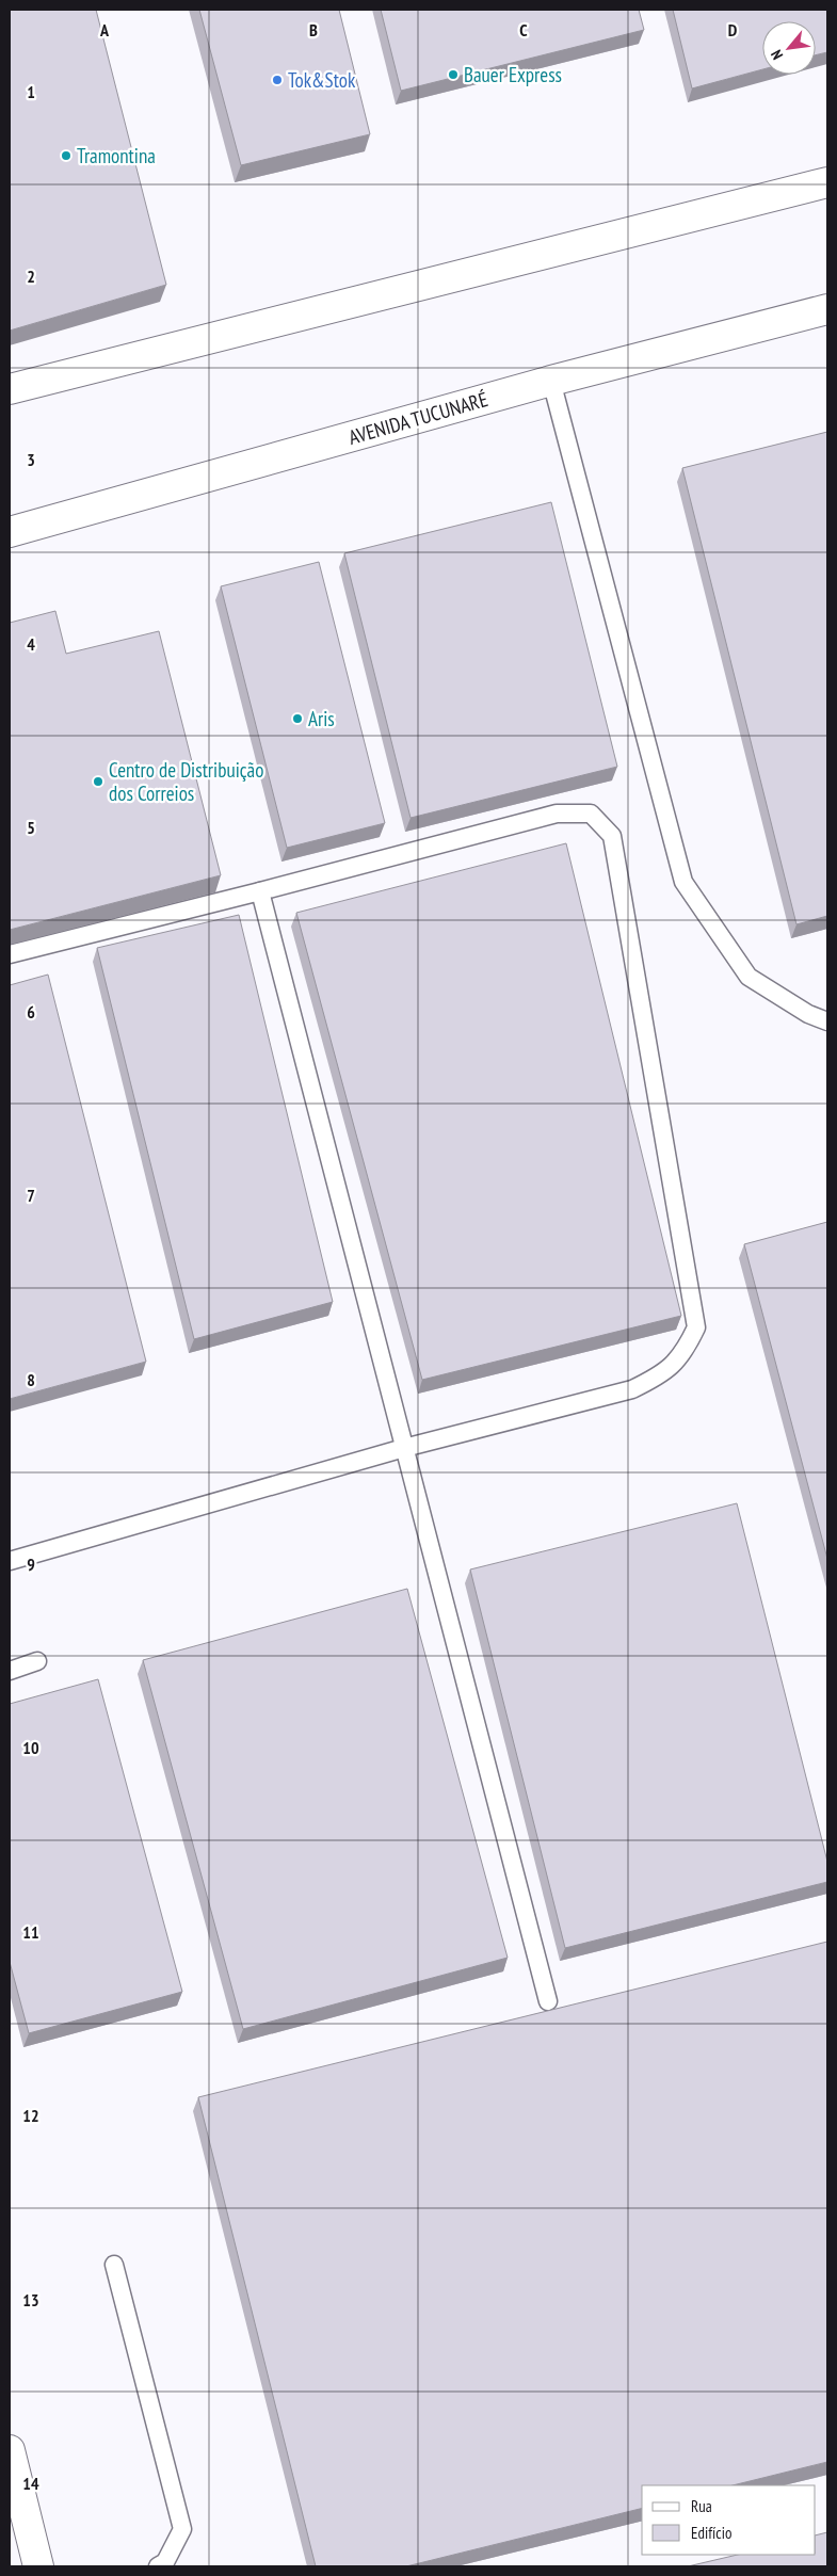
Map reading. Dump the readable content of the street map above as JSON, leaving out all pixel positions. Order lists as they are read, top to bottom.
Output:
{
  "streets": {
    "street": ["AVENIDA TUCUNARÉ"]
  },
  "places": [
    "Bauer Express",
    "Tok&Stok",
    "Tramontina",
    "Aris",
    "Centro de Distribuição dos Correios"
  ],
  "legend": ["Rua", "Edifício"],
  "north": "bottom left",
  "grid": {
    "columns": [
      "A",
      "B",
      "C",
      "D"
    ],
    "rows": [
      "1",
      "2",
      "3",
      "4",
      "5",
      "6",
      "7",
      "8",
      "9",
      "10",
      "11",
      "12",
      "13",
      "14"
    ]
  }
}
